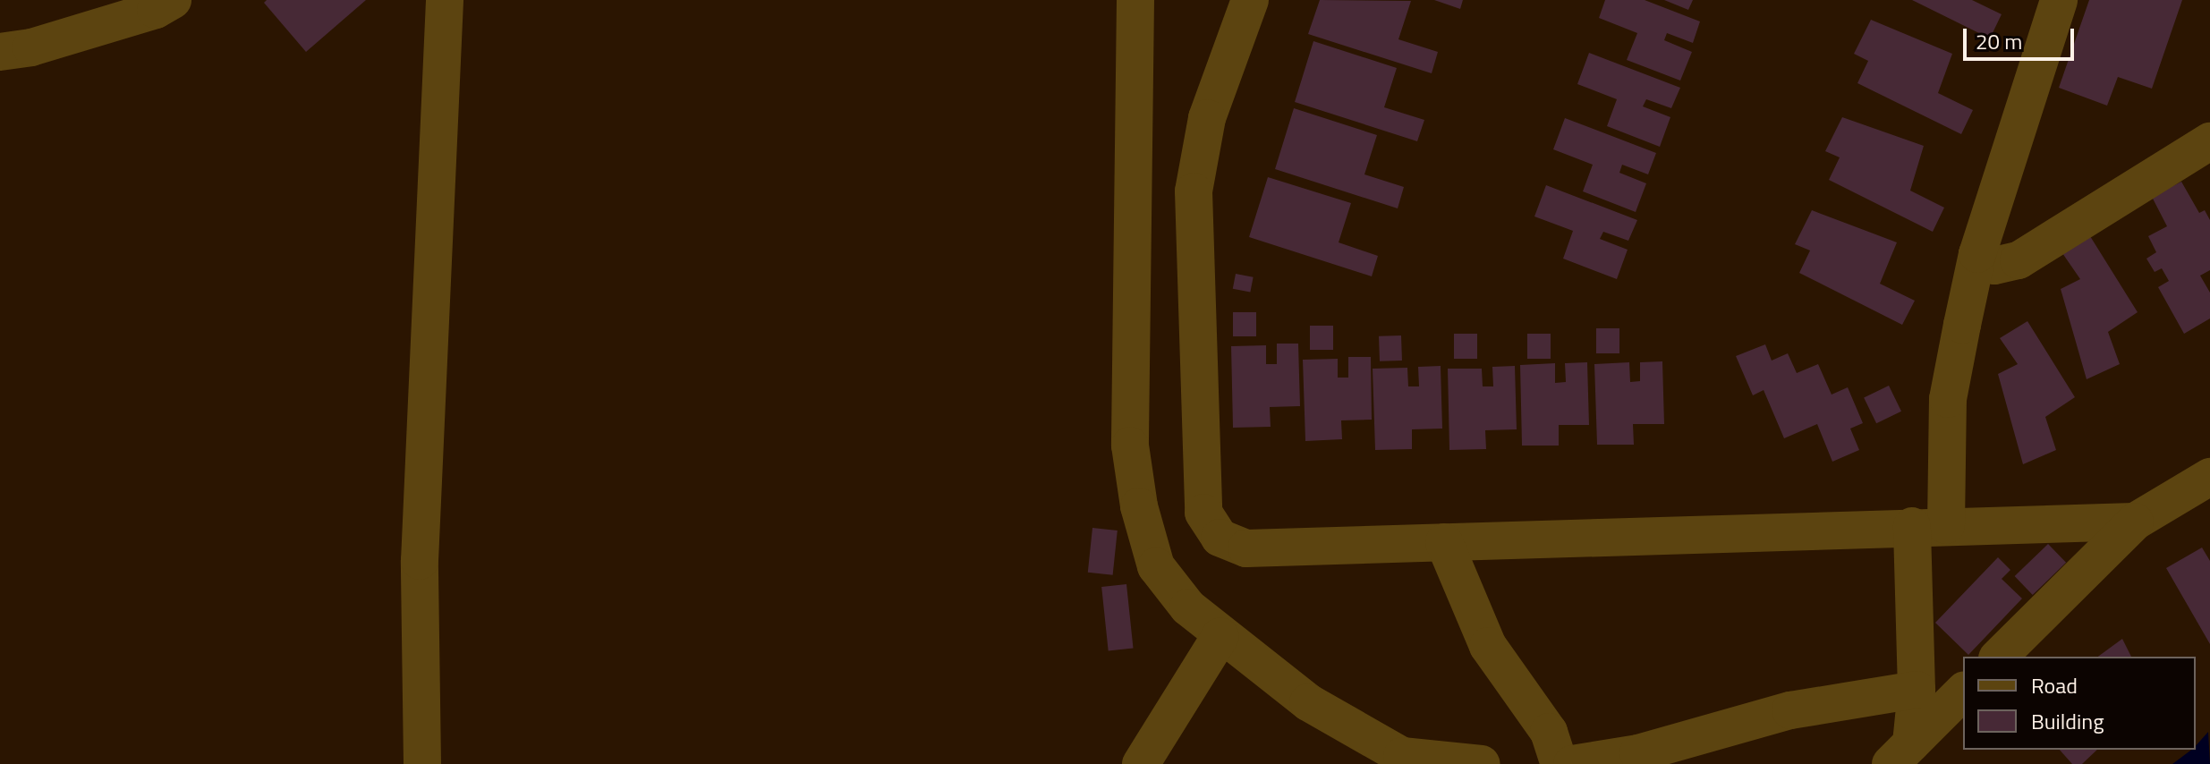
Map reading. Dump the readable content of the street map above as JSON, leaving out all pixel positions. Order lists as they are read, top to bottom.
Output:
{
  "legend": ["Road", "Building"],
  "scale_bar": "20 m"
}
